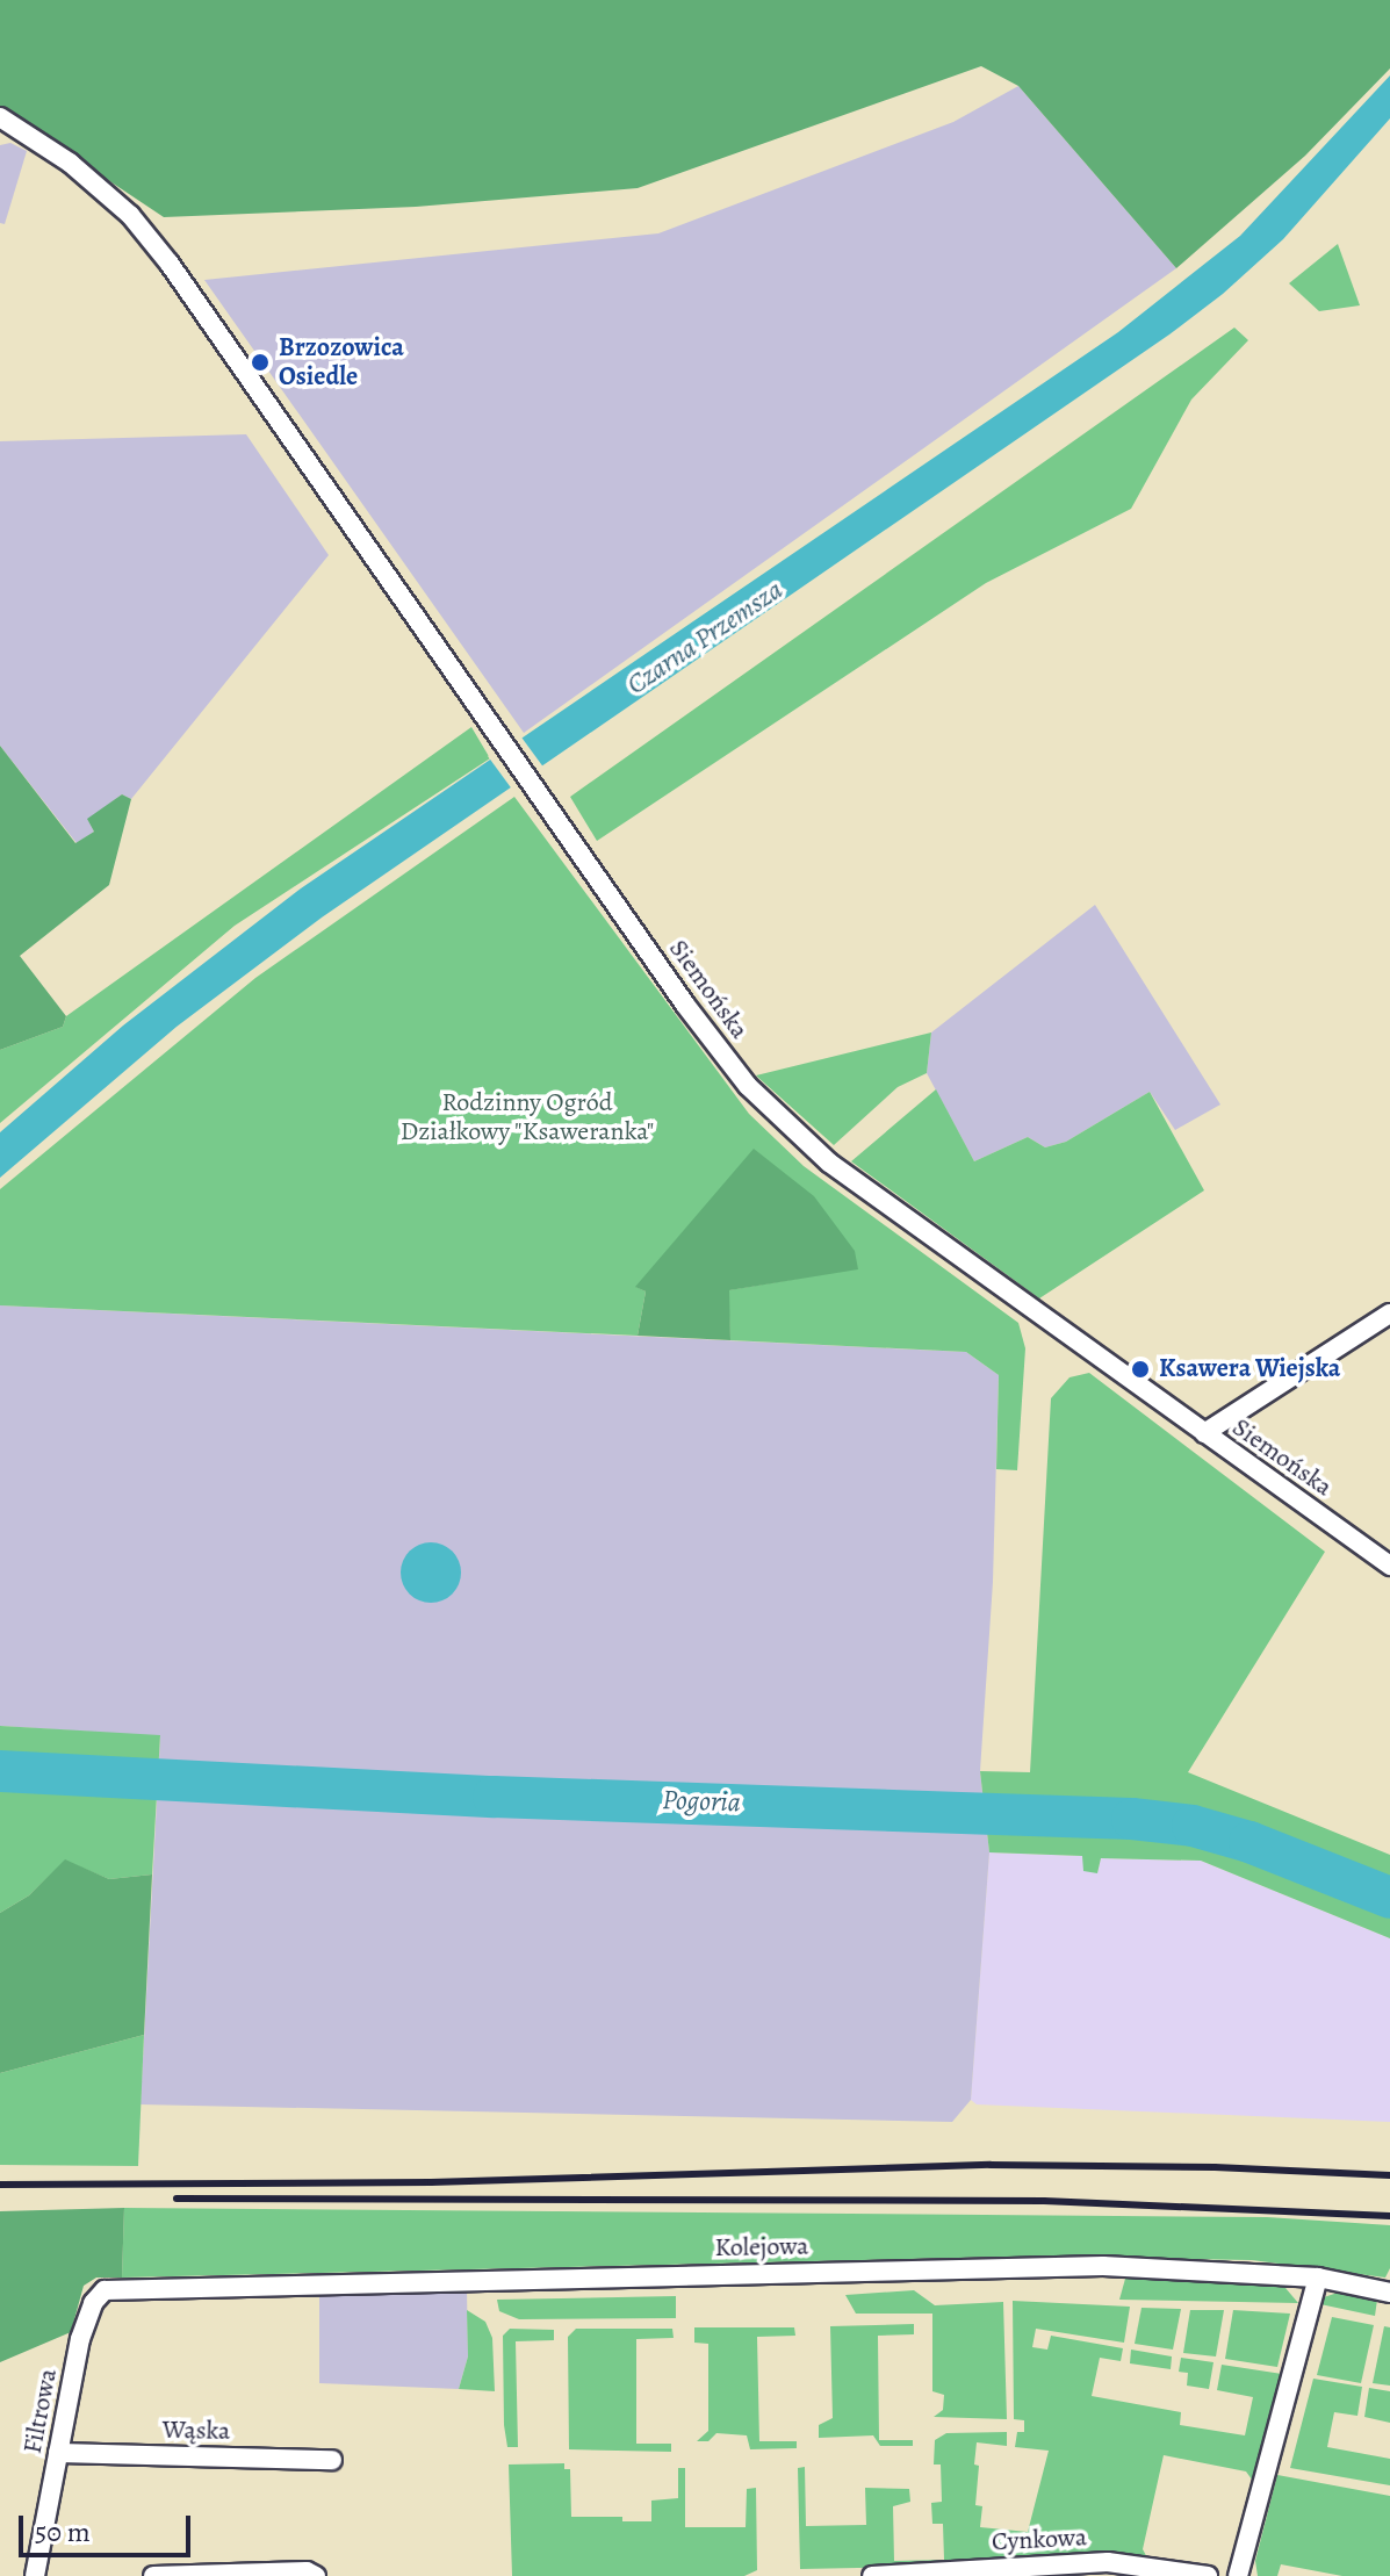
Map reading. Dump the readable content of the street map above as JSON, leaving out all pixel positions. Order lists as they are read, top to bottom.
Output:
{
  "streets": {
    "street": [
      "Siemońska",
      "Kolejowa",
      "Filtrowa",
      "Wąska",
      "Cynkowa"
    ]
  },
  "crossings": [
    ["Kolejowa", "Filtrowa"],
    ["Filtrowa", "Wąska"]
  ],
  "water": ["Czarna Przemsza", "Pogoria"],
  "parks": ["Rodzinny Ogród Działkowy \"Ksaweranka\""],
  "places": ["Brzozowica Osiedle", "Ksawera Wiejska"],
  "scale_bar": "50 m"
}
